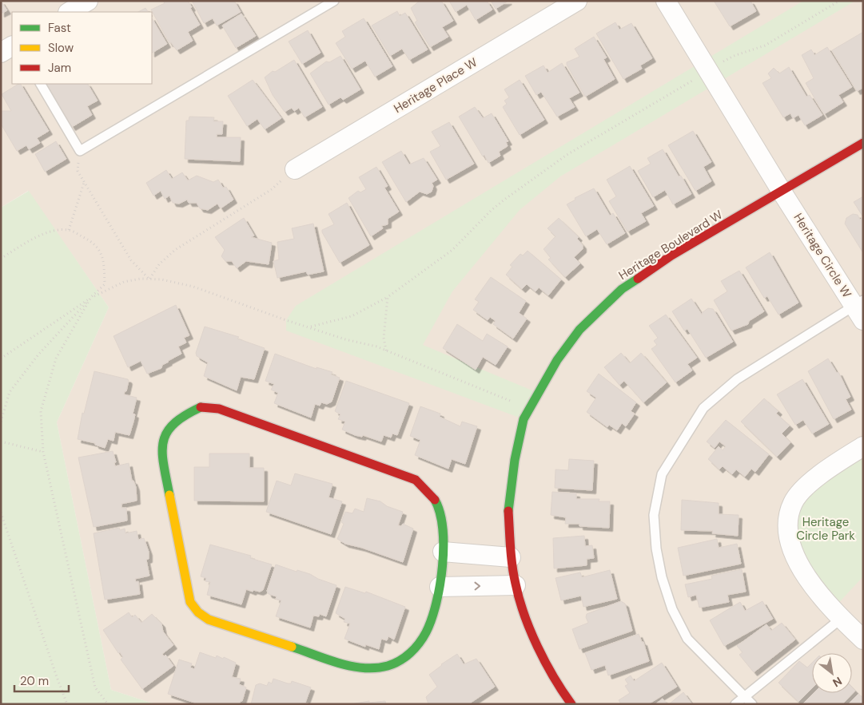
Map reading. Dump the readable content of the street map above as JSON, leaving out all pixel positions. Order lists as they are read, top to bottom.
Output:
{
  "streets": {
    "street": ["Heritage Place W", "Heritage Boulevard W", "Heritage Circle W"]
  },
  "crossings": [
    ["Heritage Boulevard W", "Heritage Circle W"]
  ],
  "parks": ["Heritage Circle Park"],
  "legend": ["Fast", "Slow", "Jam"],
  "scale_bar": "20 m",
  "north": "bottom right"
}
